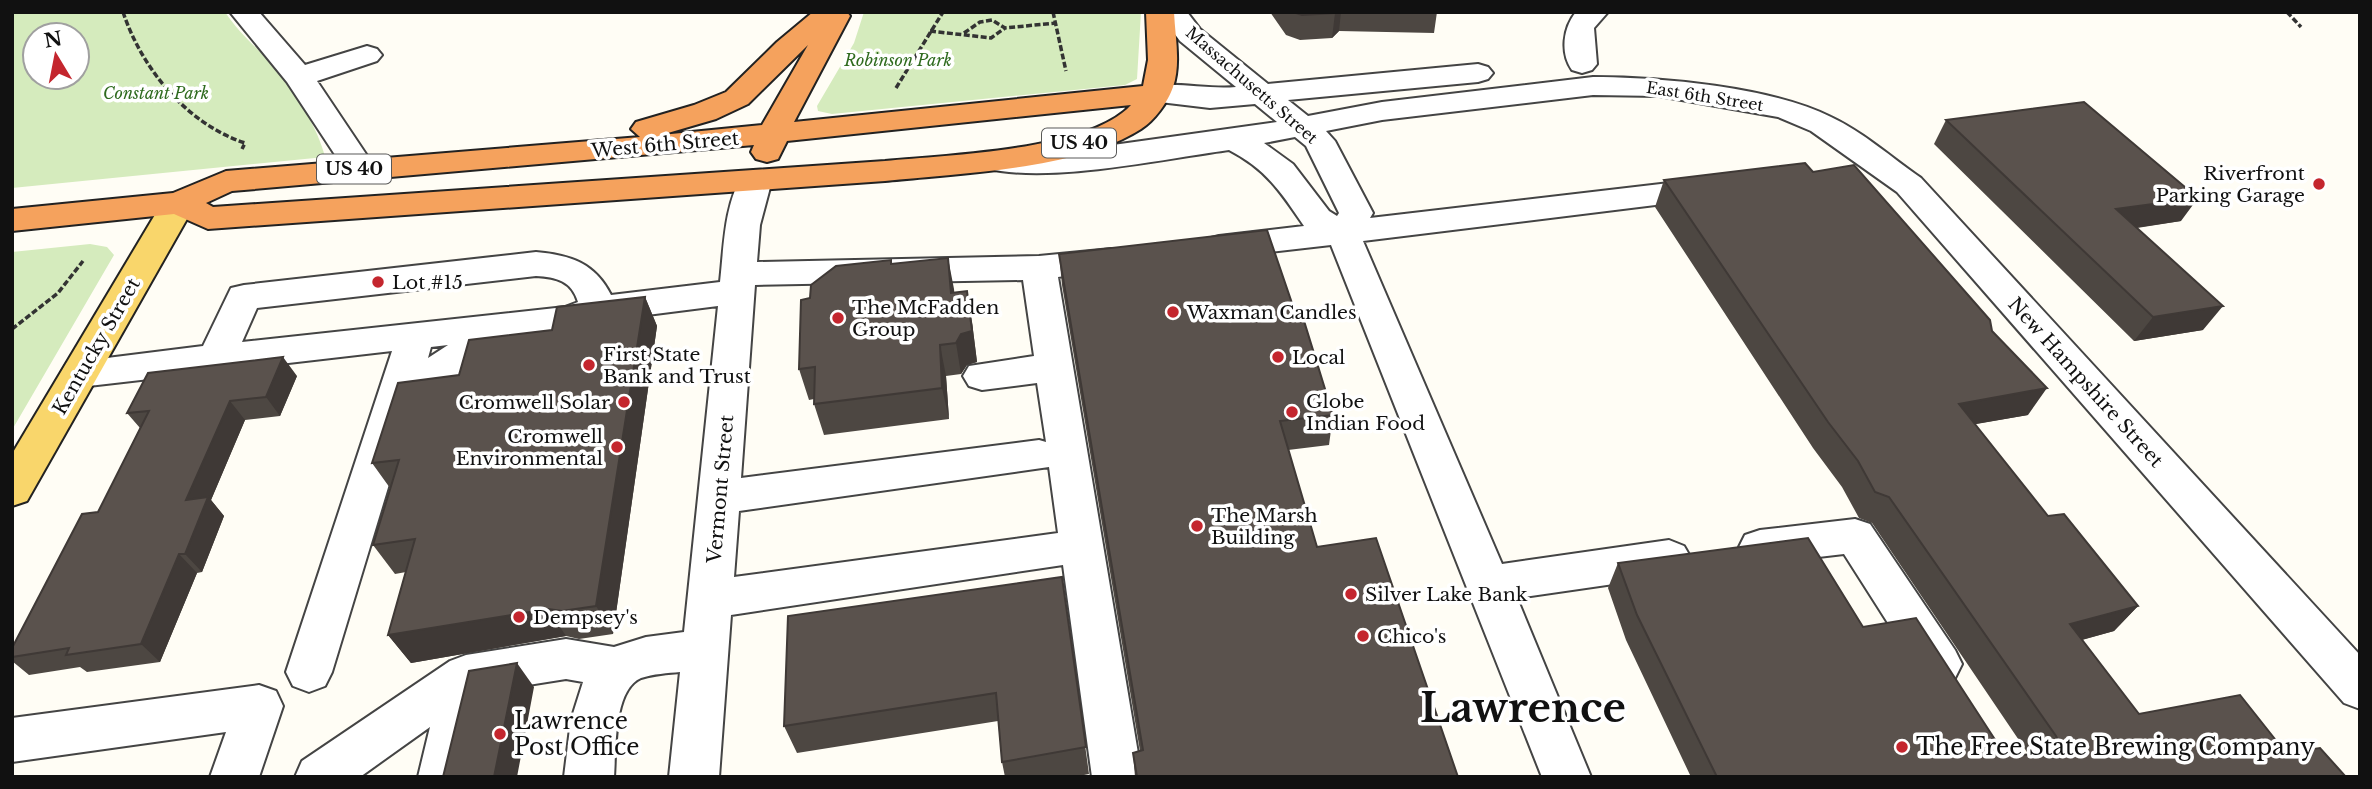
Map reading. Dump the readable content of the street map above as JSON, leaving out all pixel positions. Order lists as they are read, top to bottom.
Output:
{
  "streets": {
    "highway": [
      "Massachusetts Street",
      "US 40",
      "West 6th Street",
      "Vermont Street"
    ],
    "main road": ["Kentucky Street"],
    "street": ["East 6th Street", "New Hampshire Street"]
  },
  "crossings": [
    ["Massachusetts Street", "East 6th Street"],
    ["Massachusetts Street", "US 40"],
    ["Massachusetts Street", "West 6th Street"],
    ["East 6th Street", "West 6th Street"],
    ["East 6th Street", "New Hampshire Street"],
    ["US 40", "West 6th Street"],
    ["US 40", "Kentucky Street"],
    ["US 40", "Vermont Street"],
    ["West 6th Street", "Kentucky Street"],
    ["West 6th Street", "Vermont Street"]
  ],
  "districts": ["Lawrence"],
  "parks": ["Robinson Park", "Constant Park"],
  "places": [
    "Riverfront Parking Garage",
    "Lot #15",
    "Waxman Candles",
    "The McFadden Group",
    "Local",
    "First State Bank and Trust",
    "Cromwell Solar",
    "Globe Indian Food",
    "Cromwell Environmental",
    "The Marsh Building",
    "Silver Lake Bank",
    "Dempsey's",
    "Chico's",
    "Lawrence Post Office",
    "The Free State Brewing Company"
  ],
  "north": "top"
}
